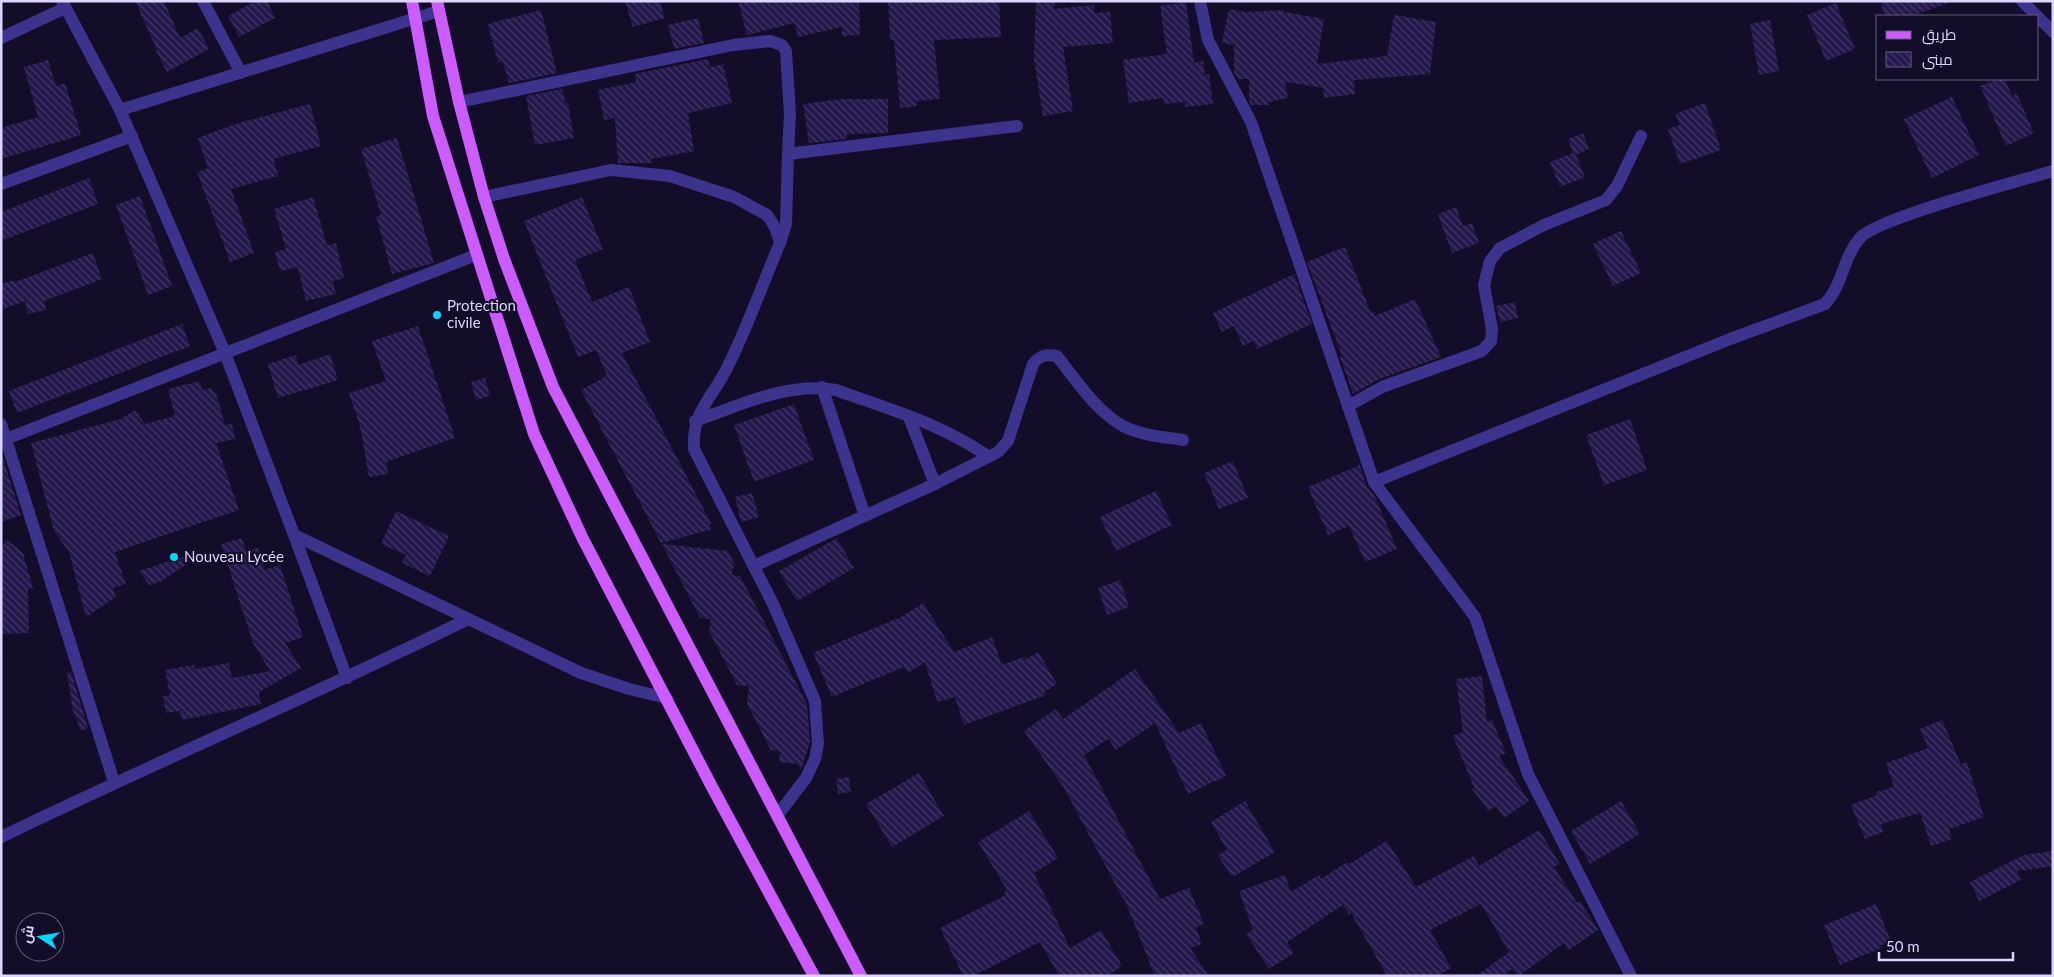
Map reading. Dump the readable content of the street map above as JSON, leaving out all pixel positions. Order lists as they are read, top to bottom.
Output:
{
  "places": ["Protection civile", "Nouveau Lycée"],
  "legend": ["طريق", "مبنى"],
  "scale_bar": "50 m",
  "north": "left"
}
